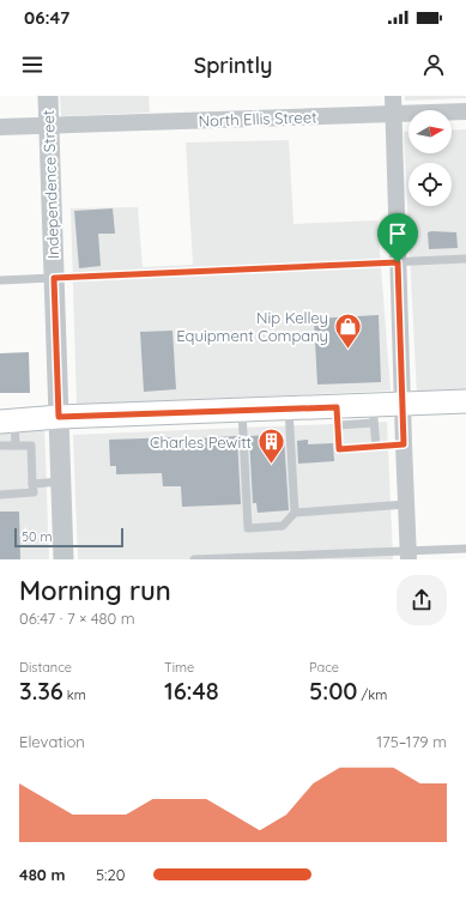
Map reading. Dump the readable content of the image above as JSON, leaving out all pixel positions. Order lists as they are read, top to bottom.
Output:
{
  "streets": {
    "street": ["North Ellis Street", "Independence Street"]
  },
  "crossings": [
    ["North Ellis Street", "Independence Street"]
  ],
  "places": {
    "shop": ["Nip Kelley Equipment Company"],
    "building": ["Charles Pewitt"]
  },
  "scale_bar": "50 m",
  "north": "right",
  "page": {
    "status": "06:47",
    "header": "Sprintly",
    "scale": "50 m",
    "heading": ["Morning run", "06:47 · 7 × 480 m"],
    "stats": [
      ["Distance", "3.36 km"],
      ["Time", "16:48"],
      ["Pace", "5:00 /km"]
    ],
    "chart": ["Elevation", "175–179 m"],
    "list": [
      {
        "name": "480 m",
        "note": "5:20"
      }
    ]
  }
}
